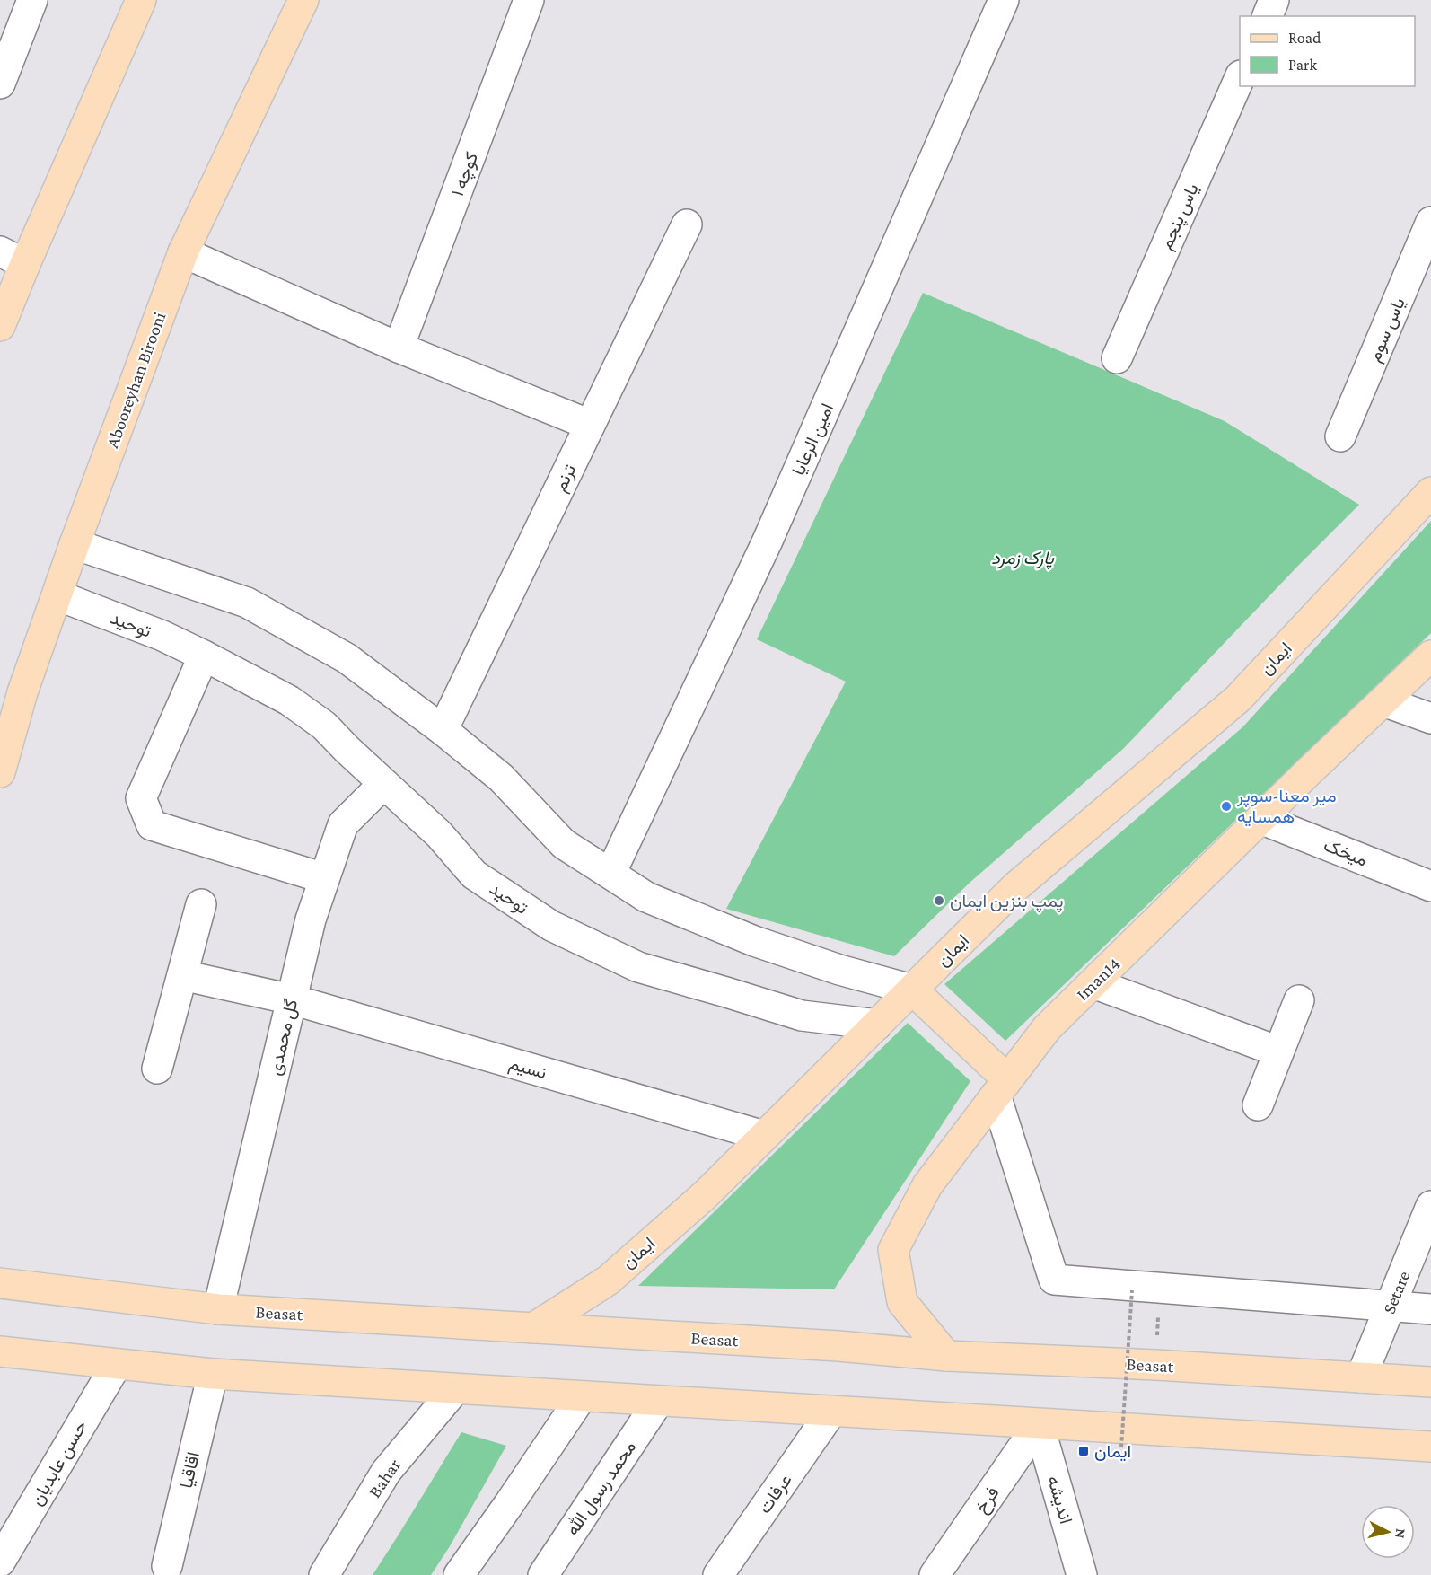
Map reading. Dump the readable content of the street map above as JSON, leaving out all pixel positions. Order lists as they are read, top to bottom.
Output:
{
  "streets": {
    "main road": [
      "Abooreyhan Birooni",
      "ایمان",
      "Iman14",
      "Beasat"
    ],
    "street": [
      "کوچه ۱",
      "یاس پنجم",
      "یاس سوم",
      "امین الرعایا",
      "ترنم",
      "توحید",
      "میخک",
      "گل محمدی",
      "نسیم",
      "Setare",
      "حسن عابدیان",
      "اقاقیا",
      "Bahar",
      "محمد رسول الله",
      "عرفات",
      "فرخ",
      "اندیشه"
    ]
  },
  "crossings": [
    ["Abooreyhan Birooni", "توحید"],
    ["توحید", "ایمان"],
    ["توحید", "گل محمدی"],
    ["ایمان", "نسیم"],
    ["ایمان", "Beasat"],
    ["میخک", "Iman14"],
    ["Iman14", "Beasat"],
    ["گل محمدی", "نسیم"],
    ["گل محمدی", "Beasat"],
    ["Setare", "Beasat"],
    ["فرخ", "اندیشه"]
  ],
  "parks": ["پارک زمرد"],
  "places": {
    "other": ["میر معنا-سوپر همسایه", "پمپ بنزین ایمان"],
    "transit": ["ایمان"]
  },
  "legend": ["Road", "Park"],
  "north": "right"
}
